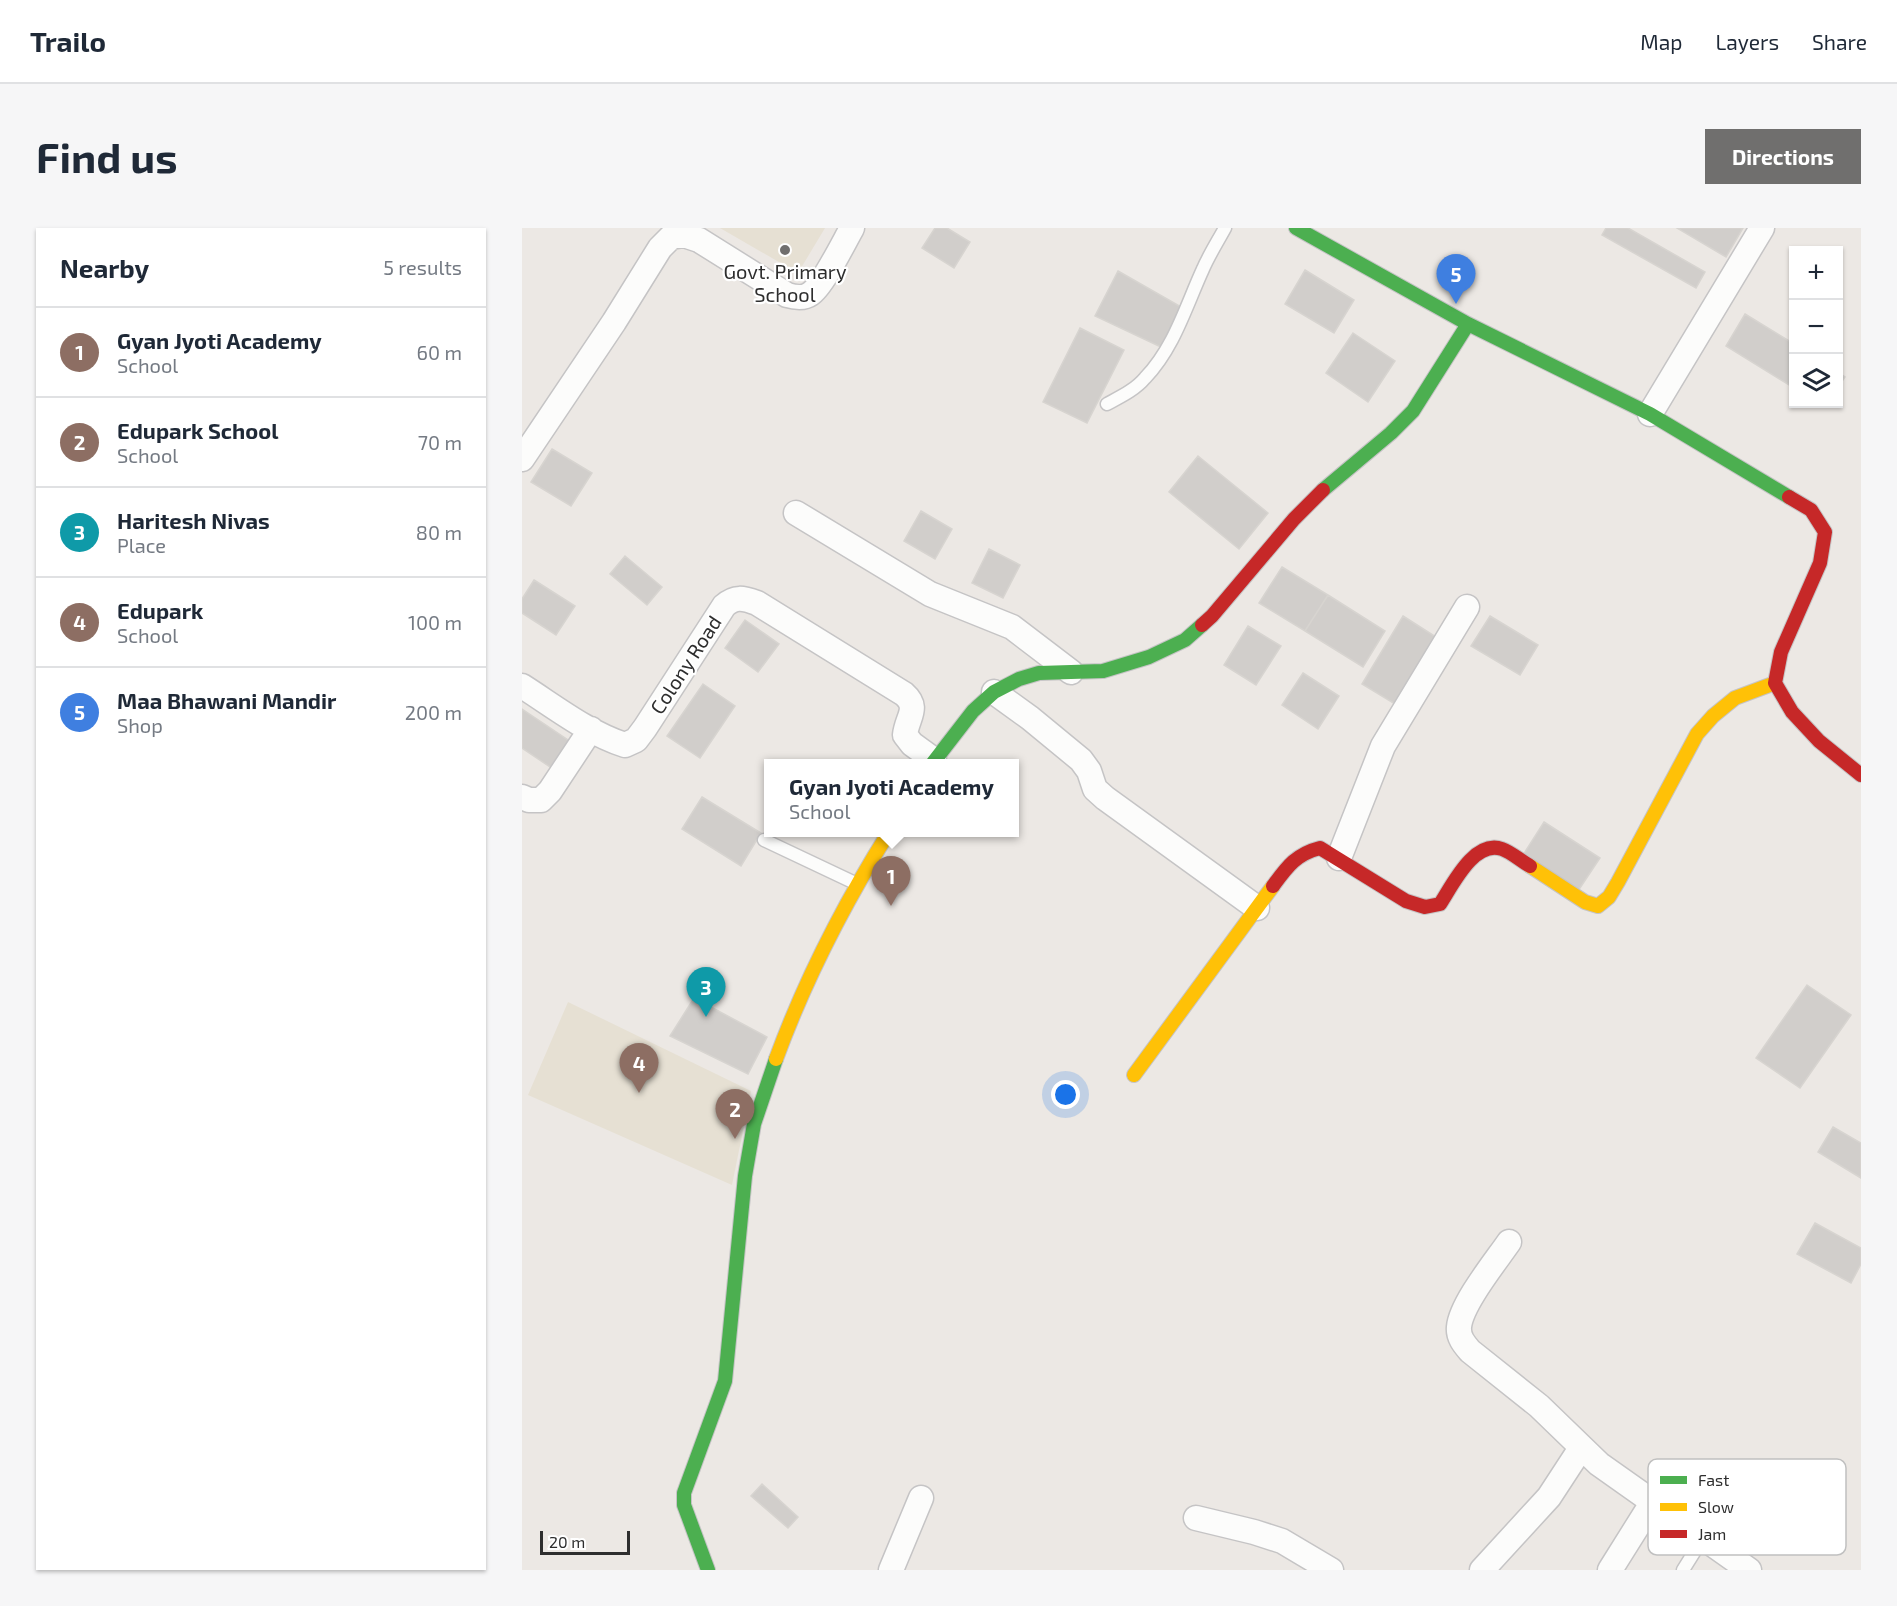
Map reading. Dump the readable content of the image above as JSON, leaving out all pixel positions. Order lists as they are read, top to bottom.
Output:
{
  "streets": {
    "street": ["Colony Road"]
  },
  "places": ["Govt. Primary School"],
  "legend": ["Fast", "Slow", "Jam"],
  "scale_bar": "20 m",
  "page": {
    "header": "Trailo",
    "nav": ["Map", "Layers", "Share"],
    "buttons": "Directions",
    "title": "Find us",
    "heading": ["Nearby", "5 results"],
    "map_buttons": ["+", "−"],
    "pins": [
      "5",
      "1",
      "3",
      "4",
      "2"
    ],
    "list": [
      {
        "mark": "1",
        "name": "Gyan Jyoti Academy",
        "note": "School",
        "value": "60 m"
      },
      {
        "mark": "2",
        "name": "Edupark School",
        "note": "School",
        "value": "70 m"
      },
      {
        "mark": "3",
        "name": "Haritesh Nivas",
        "note": "Place",
        "value": "80 m"
      },
      {
        "mark": "4",
        "name": "Edupark",
        "note": "School",
        "value": "100 m"
      },
      {
        "mark": "5",
        "name": "Maa Bhawani Mandir",
        "note": "Shop",
        "value": "200 m"
      }
    ],
    "popup": ["Gyan Jyoti Academy", "School"],
    "scale": "20 m"
  }
}
